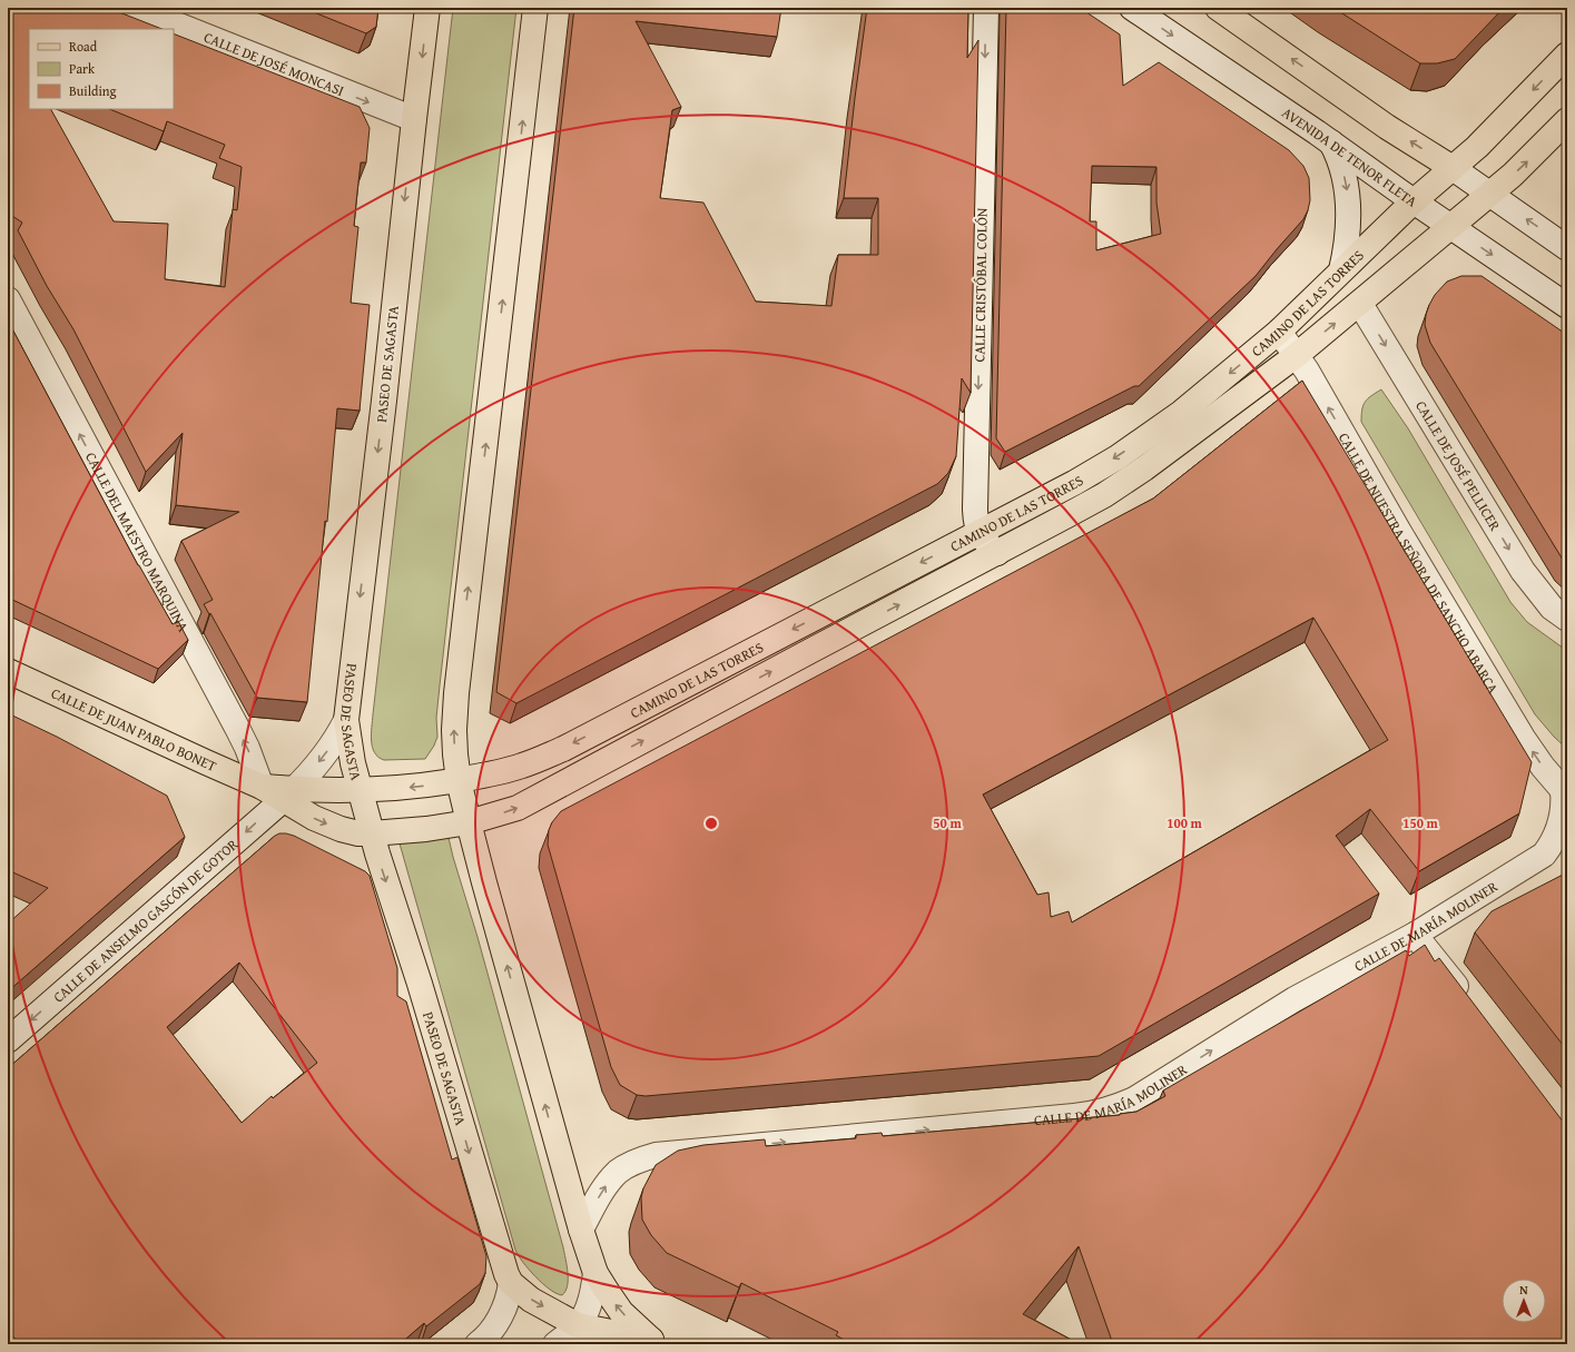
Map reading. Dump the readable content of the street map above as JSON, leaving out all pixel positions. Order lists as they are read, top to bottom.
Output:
{
  "streets": {
    "main road": ["CAMINO DE LAS TORRES", "PASEO DE SAGASTA", "CALLE DE JUAN PABLO BONET"],
    "street": [
      "CALLE DE JOSÉ MONCASI",
      "AVENIDA DE TENOR FLETA",
      "CALLE CRISTÓBAL COLÓN",
      "CALLE DE JOSÉ PELLICER",
      "CALLE DEL MAESTRO MARQUINA",
      "CALLE DE NUESTRA SEÑORA DE SANCHO ABARCA",
      "CALLE DE ANSELMO GASCÓN DE GOTOR",
      "CALLE DE MARÍA MOLINER"
    ]
  },
  "crossings": [
    ["CALLE DE JOSÉ MONCASI", "PASEO DE SAGASTA"],
    ["AVENIDA DE TENOR FLETA", "CAMINO DE LAS TORRES"],
    ["CALLE CRISTÓBAL COLÓN", "CAMINO DE LAS TORRES"],
    ["CAMINO DE LAS TORRES", "PASEO DE SAGASTA"],
    ["CAMINO DE LAS TORRES", "CALLE DE JOSÉ PELLICER"],
    ["CAMINO DE LAS TORRES", "CALLE DE NUESTRA SEÑORA DE SANCHO ABARCA"],
    ["CAMINO DE LAS TORRES", "CALLE DE JUAN PABLO BONET"],
    ["PASEO DE SAGASTA", "CALLE DE JUAN PABLO BONET"],
    ["PASEO DE SAGASTA", "CALLE DE ANSELMO GASCÓN DE GOTOR"],
    ["CALLE DEL MAESTRO MARQUINA", "CALLE DE JUAN PABLO BONET"],
    ["CALLE DE NUESTRA SEÑORA DE SANCHO ABARCA", "CALLE DE MARÍA MOLINER"],
    ["CALLE DE JUAN PABLO BONET", "CALLE DE ANSELMO GASCÓN DE GOTOR"]
  ],
  "one_way": [
    "CALLE DE JOSÉ MONCASI",
    "AVENIDA DE TENOR FLETA",
    "CALLE CRISTÓBAL COLÓN",
    "CALLE DE JOSÉ PELLICER",
    "CALLE DEL MAESTRO MARQUINA",
    "CALLE DE NUESTRA SEÑORA DE SANCHO ABARCA",
    "CALLE DE ANSELMO GASCÓN DE GOTOR",
    "CALLE DE MARÍA MOLINER"
  ],
  "legend": ["Road", "Park", "Building"],
  "north": "top",
  "rings": ["50 m", "100 m", "150 m"]
}
